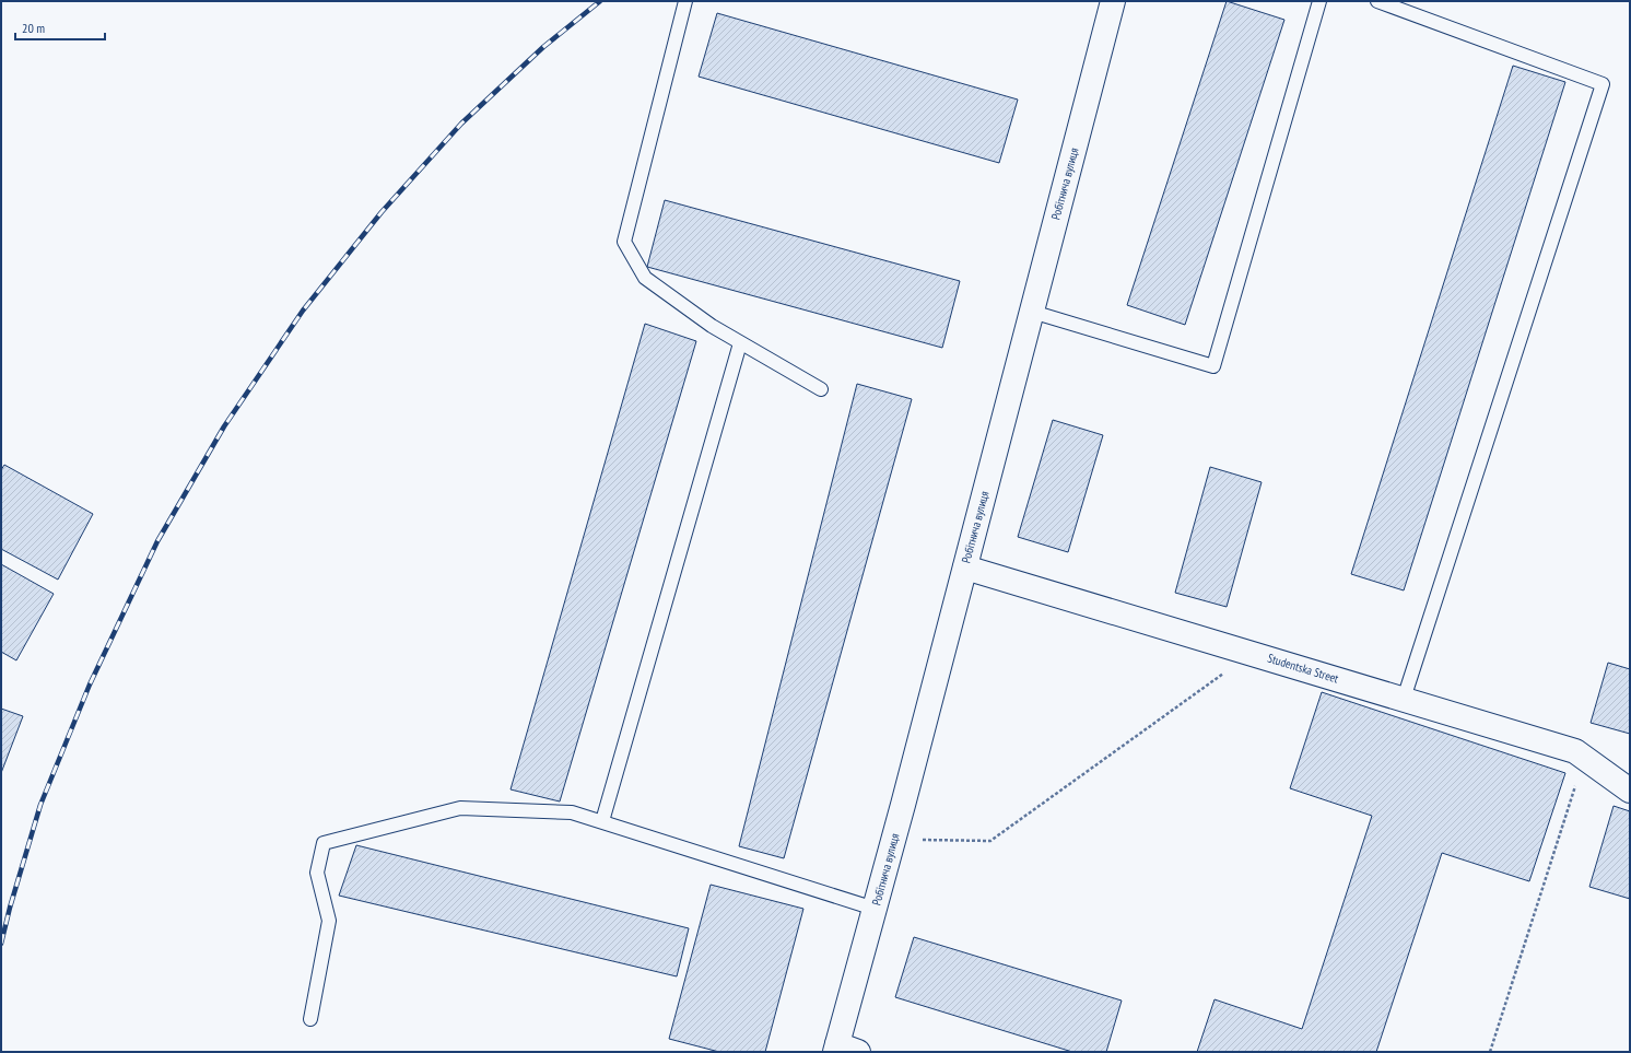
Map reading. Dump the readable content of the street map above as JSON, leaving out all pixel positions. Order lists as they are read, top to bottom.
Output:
{
  "streets": {
    "main road": ["Робітнича вулиця", "Studentska Street"]
  },
  "crossings": [
    ["Робітнича вулиця", "Studentska Street"]
  ],
  "scale_bar": "20 m"
}
